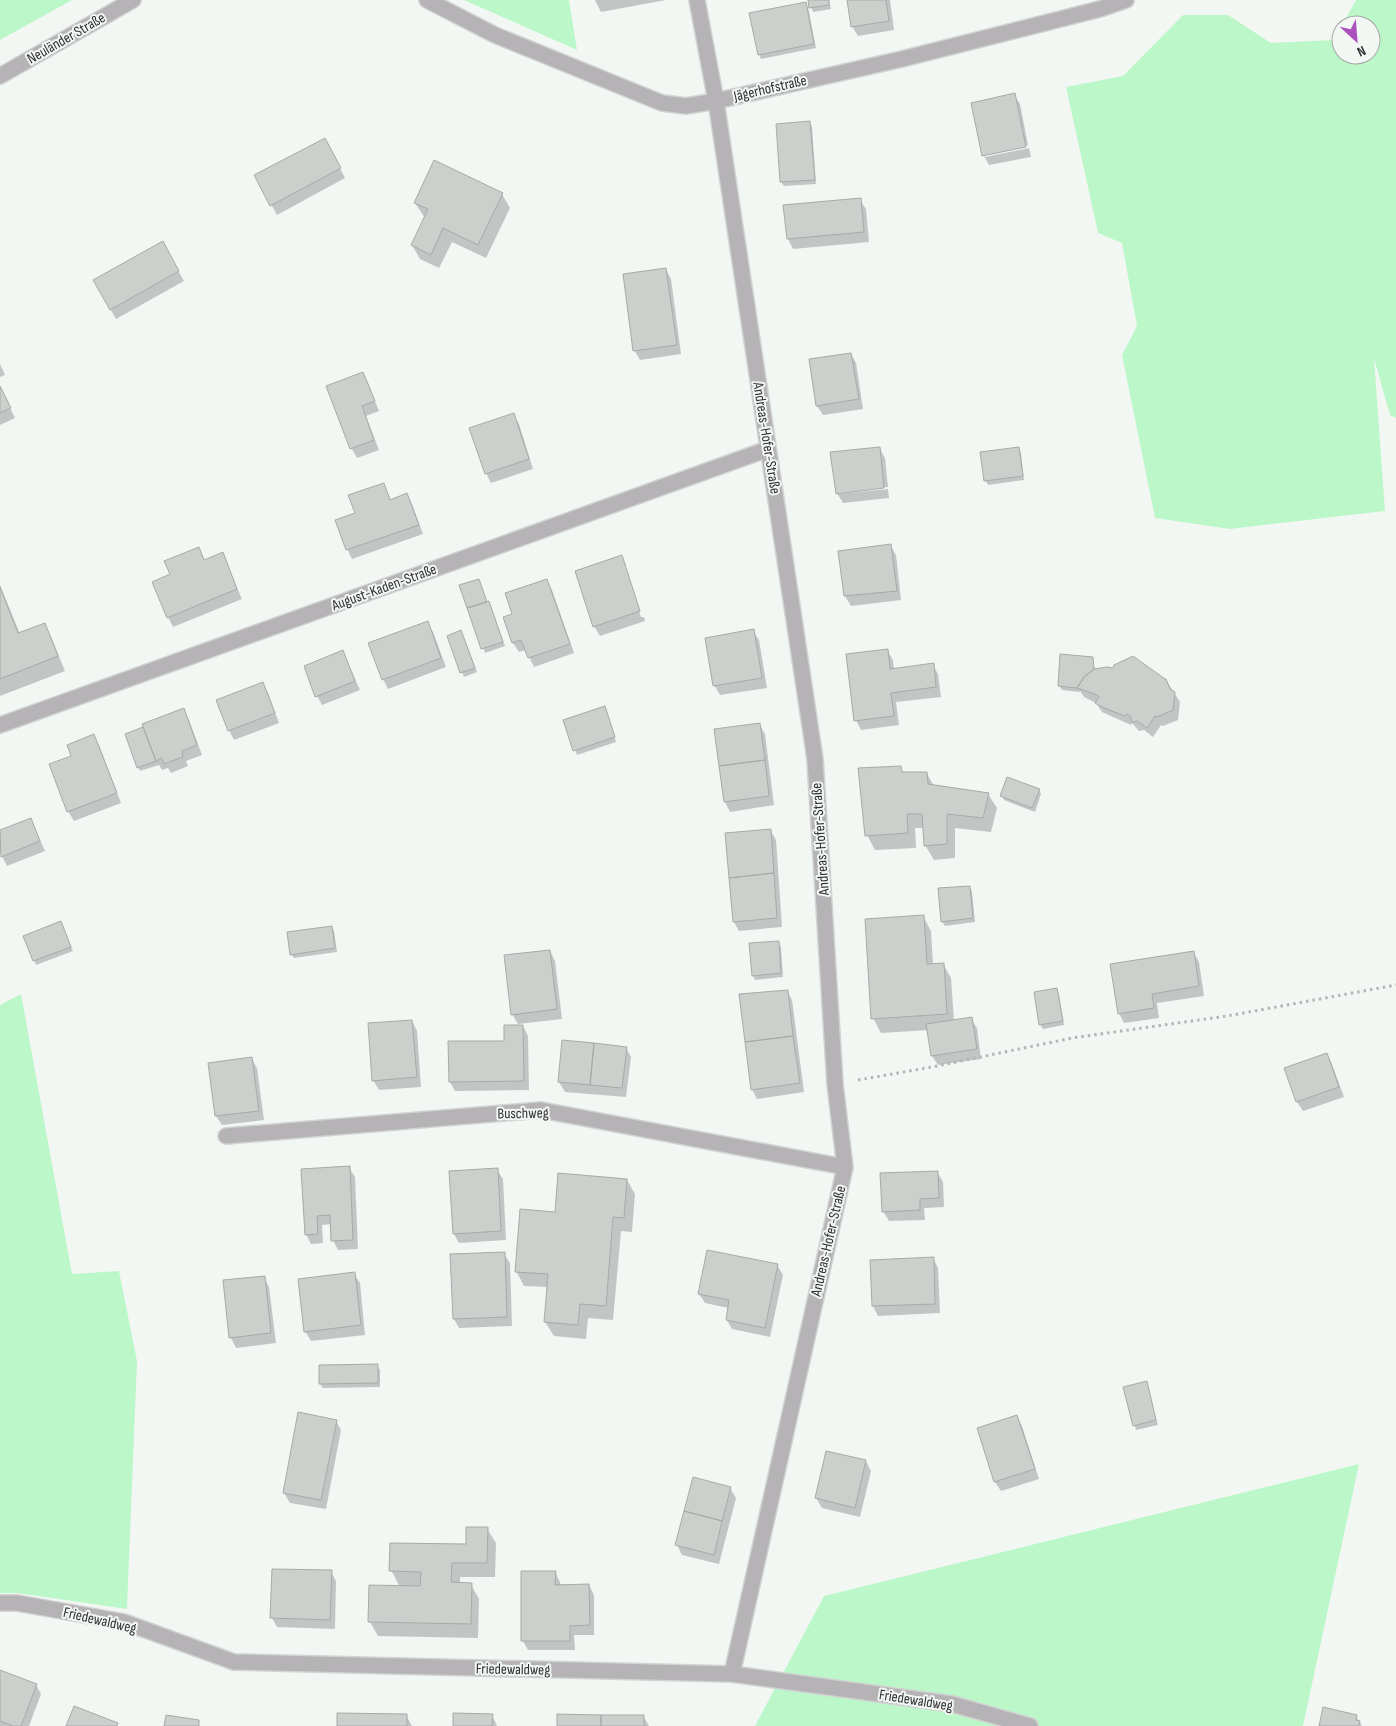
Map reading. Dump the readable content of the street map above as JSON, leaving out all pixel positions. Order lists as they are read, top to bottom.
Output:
{
  "streets": {
    "street": [
      "Neuländer Straße",
      "Jägerhofstraße",
      "Andreas-Hofer-Straße",
      "August-Kaden-Straße",
      "Buschweg",
      "Friedewaldweg"
    ]
  },
  "crossings": [
    ["Jägerhofstraße", "Andreas-Hofer-Straße"],
    ["Andreas-Hofer-Straße", "August-Kaden-Straße"],
    ["Andreas-Hofer-Straße", "Buschweg"],
    ["Andreas-Hofer-Straße", "Friedewaldweg"]
  ],
  "north": "bottom right"
}
